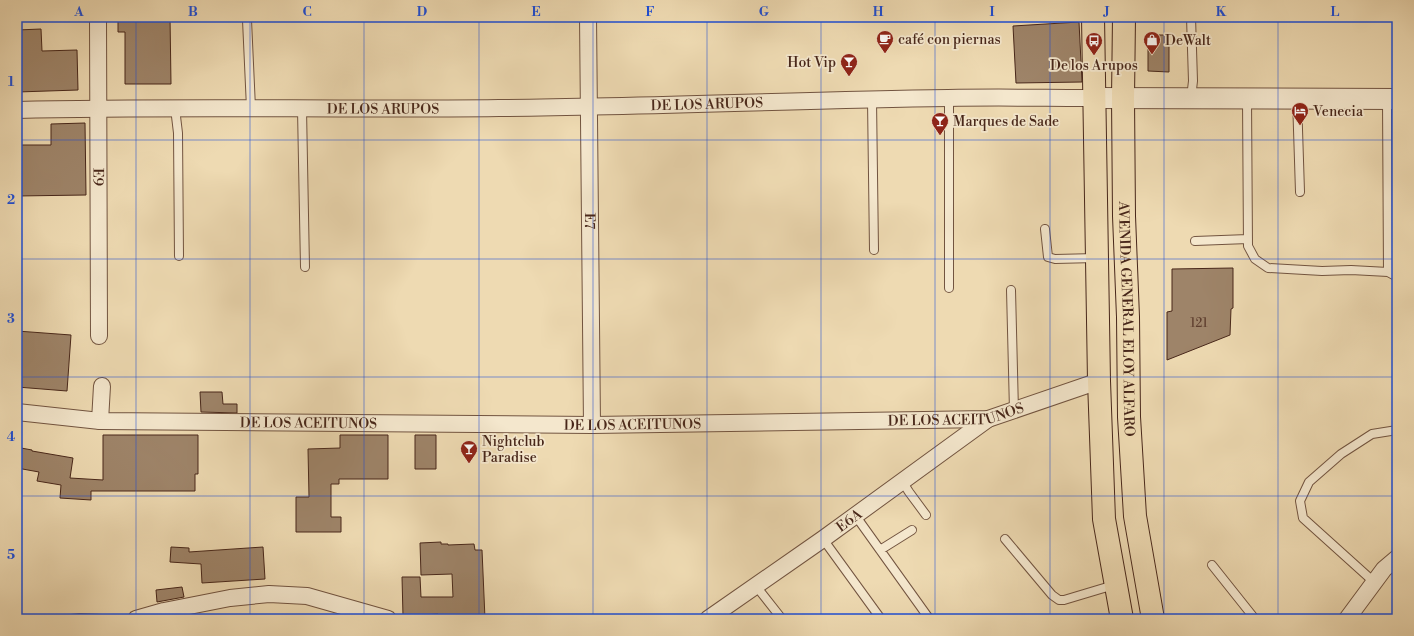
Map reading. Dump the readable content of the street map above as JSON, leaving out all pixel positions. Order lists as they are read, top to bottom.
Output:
{
  "streets": {
    "main road": ["AVENIDA GENERAL ELOY ALFARO"],
    "street": [
      "DE LOS ARUPOS",
      "E9",
      "E7",
      "DE LOS ACEITUNOS",
      "E6A"
    ]
  },
  "crossings": [
    ["DE LOS ARUPOS", "E9"],
    ["DE LOS ARUPOS", "E7"],
    ["DE LOS ARUPOS", "AVENIDA GENERAL ELOY ALFARO"],
    ["E7", "DE LOS ACEITUNOS"],
    ["AVENIDA GENERAL ELOY ALFARO", "DE LOS ACEITUNOS"],
    ["DE LOS ACEITUNOS", "E6A"]
  ],
  "places": {
    "cafe": ["café con piernas"],
    "shop": ["DeWalt"],
    "bus stop": ["De los Arupos"],
    "bar": ["Hot Vip", "Marques de Sade", "Nightclub Paradise"],
    "hotel": ["Venecia"]
  },
  "house_numbers": ["121"],
  "grid": {
    "columns": [
      "A",
      "B",
      "C",
      "D",
      "E",
      "F",
      "G",
      "H",
      "I",
      "J",
      "K",
      "L"
    ],
    "rows": [
      "1",
      "2",
      "3",
      "4",
      "5"
    ]
  }
}
